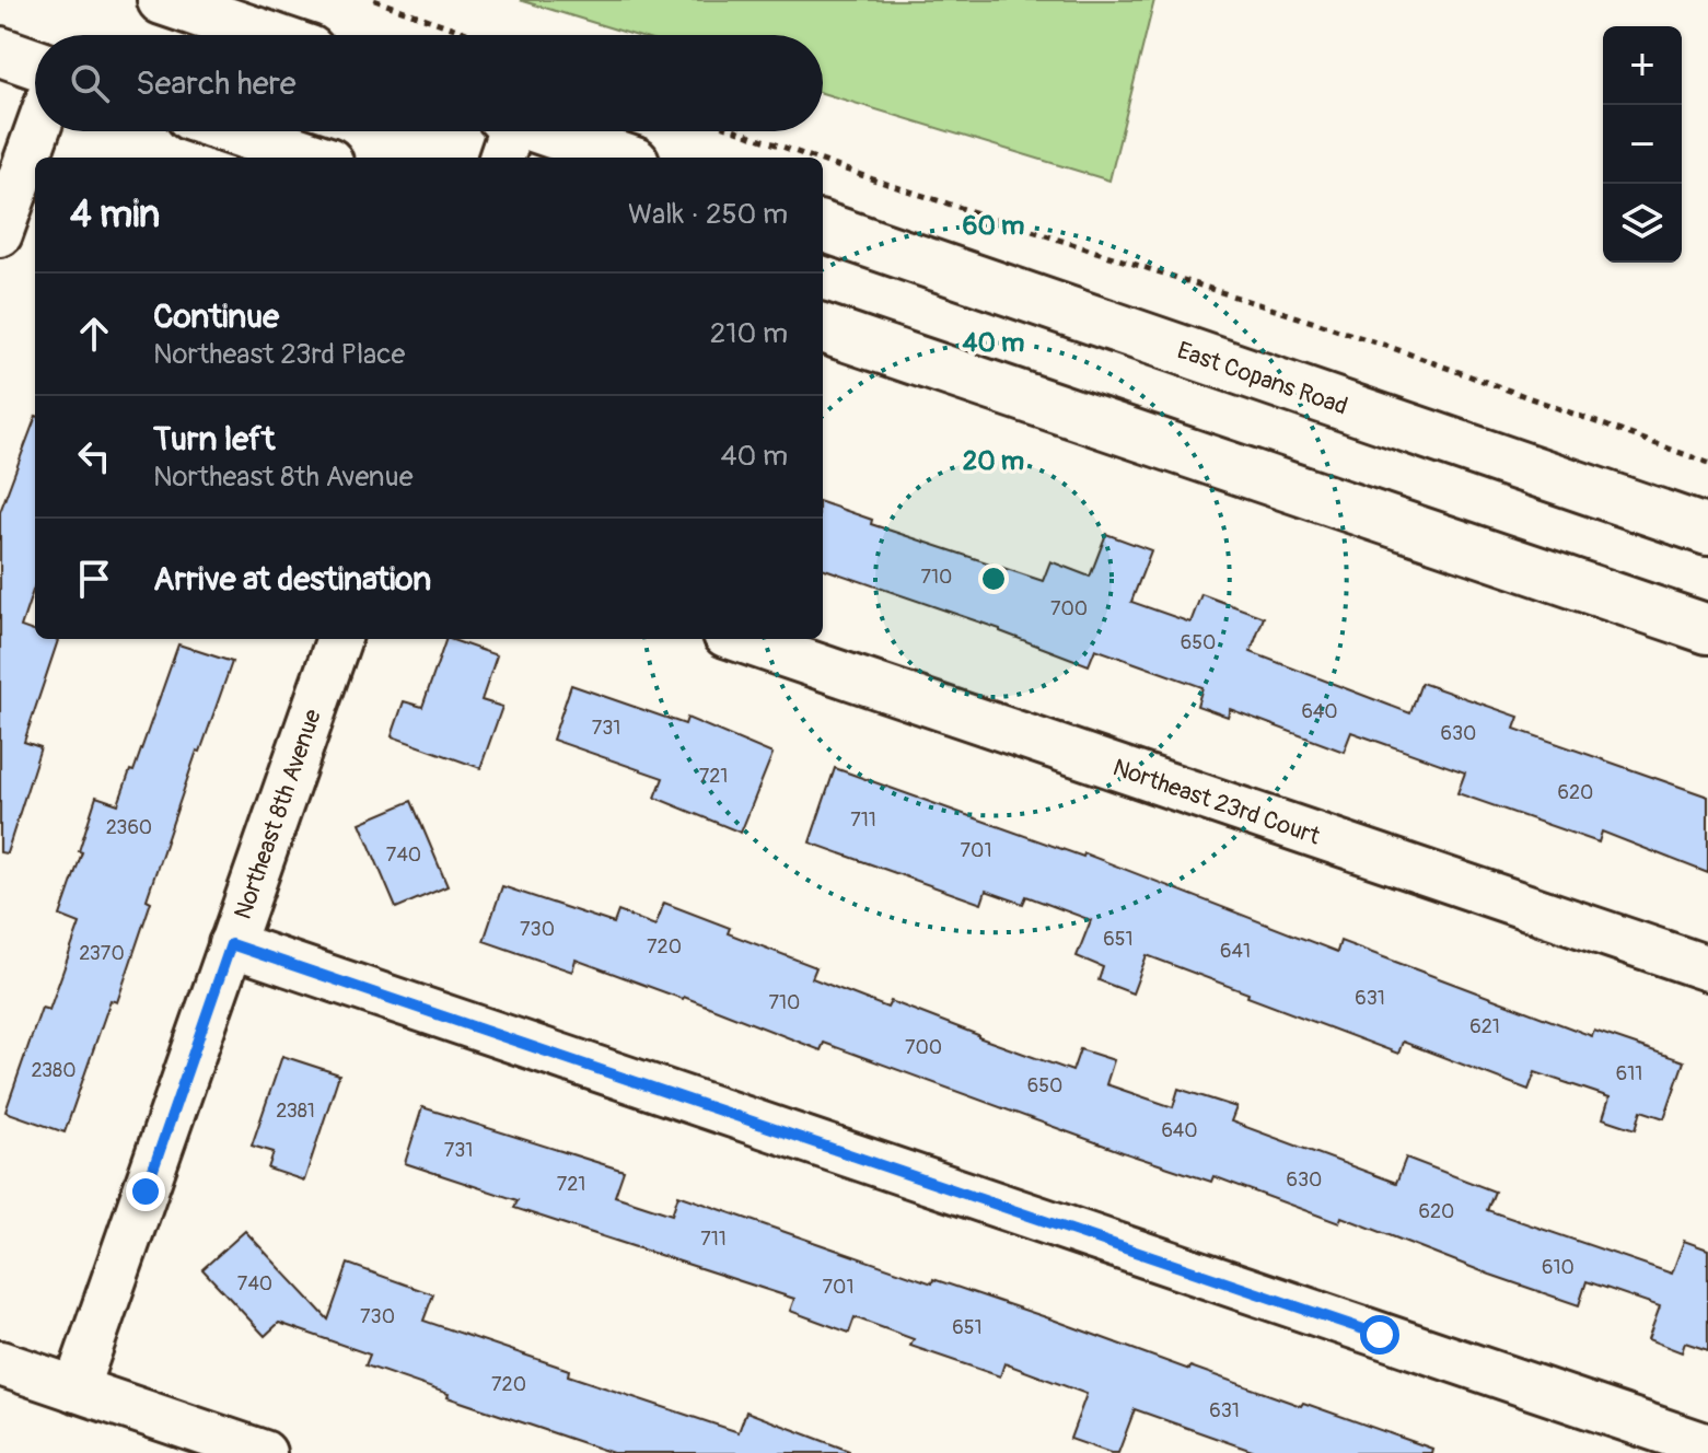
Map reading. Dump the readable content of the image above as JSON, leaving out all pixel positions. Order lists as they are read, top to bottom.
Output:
{
  "streets": {
    "main road": ["East Copans Road"],
    "street": ["Northeast 23rd Court", "Northeast 8th Avenue"]
  },
  "house_numbers": [
    "710",
    "700",
    "650",
    "640",
    "731",
    "630",
    "721",
    "620",
    "711",
    "2360",
    "701",
    "740",
    "730",
    "651",
    "720",
    "641",
    "2370",
    "631",
    "710",
    "621",
    "700",
    "2380",
    "611",
    "650",
    "2381",
    "640",
    "731",
    "630",
    "721",
    "620",
    "711",
    "610",
    "740",
    "701",
    "730",
    "651",
    "720",
    "631"
  ],
  "page": {
    "map_buttons": ["+", "−"],
    "search": "Search here",
    "heading": ["4 min", "Walk · 250 m"],
    "list": [
      ["Continue", "Northeast 23rd Place", "210 m"],
      ["Turn left", "Northeast 8th Avenue", "40 m"],
      "Arrive at destination"
    ]
  },
  "rings": ["60 m", "40 m", "20 m"]
}
